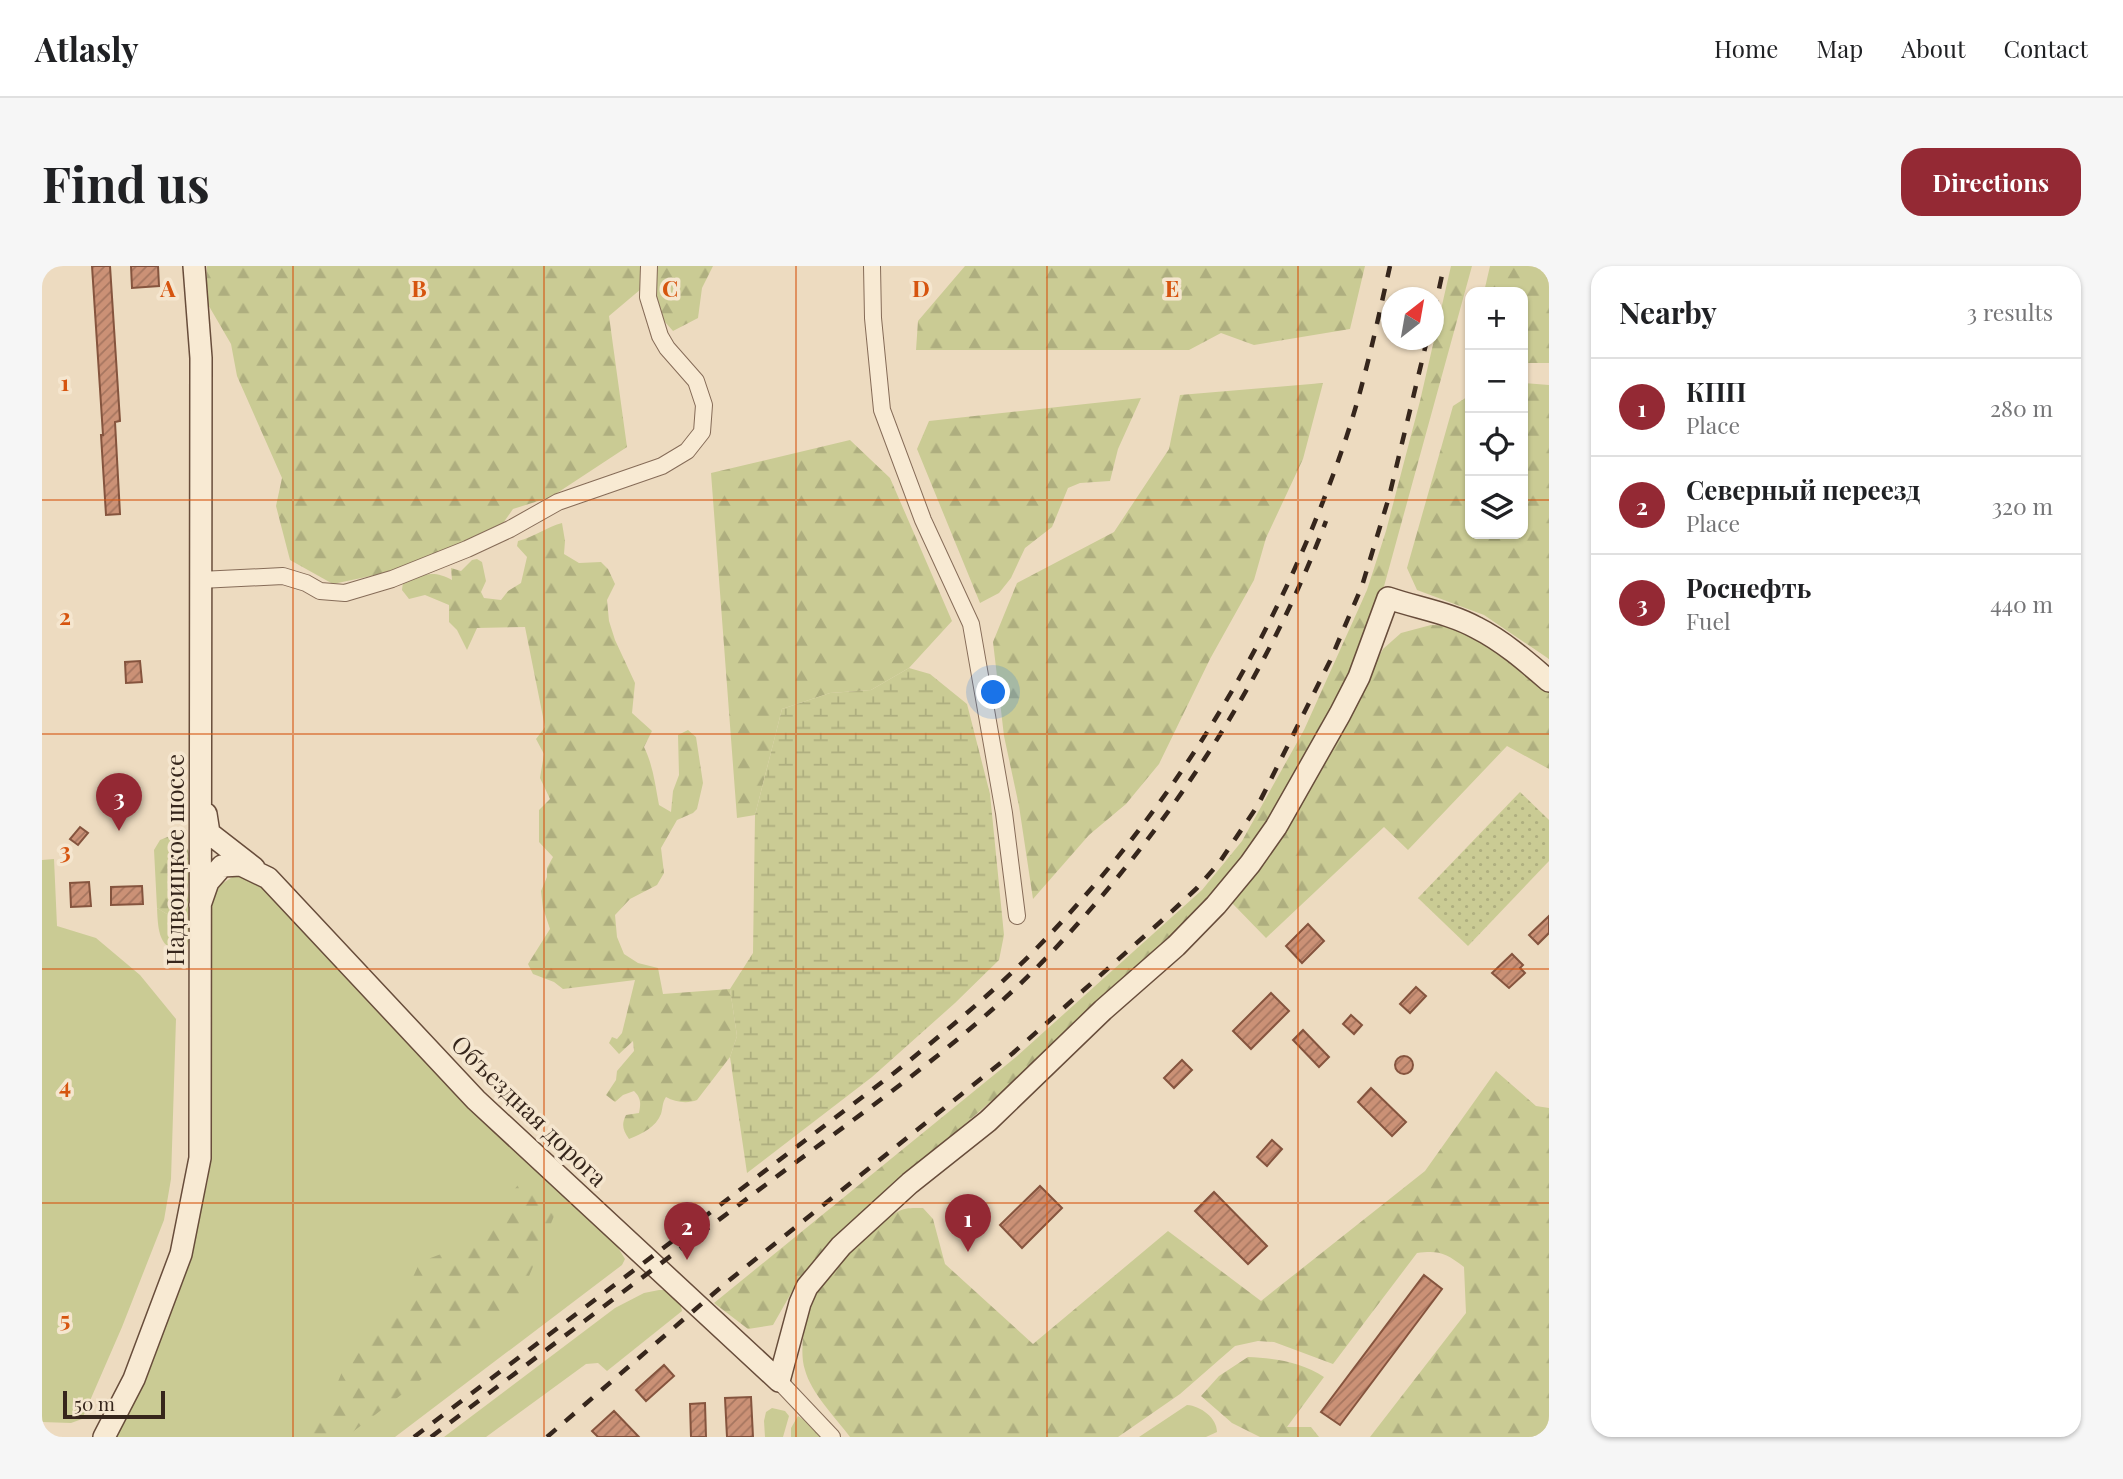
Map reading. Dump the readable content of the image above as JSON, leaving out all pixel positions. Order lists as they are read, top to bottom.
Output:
{
  "streets": {
    "street": ["Надвоицкое шоссе", "Объездная дорога"]
  },
  "crossings": [
    ["Надвоицкое шоссе", "Объездная дорога"]
  ],
  "scale_bar": "50 m",
  "north": "top right",
  "page": {
    "header": "Atlasly",
    "nav": [
      "Home",
      "Map",
      "About",
      "Contact"
    ],
    "buttons": "Directions",
    "title": "Find us",
    "heading": ["Nearby", "3 results"],
    "map_buttons": ["+", "−"],
    "list": [
      {
        "mark": "1",
        "name": "КПП",
        "note": "Place",
        "value": "280 m"
      },
      {
        "mark": "2",
        "name": "Северный переезд",
        "note": "Place",
        "value": "320 m"
      },
      {
        "mark": "3",
        "name": "Роснефть",
        "note": "Fuel",
        "value": "440 m"
      }
    ],
    "pins": ["3", "1", "2"],
    "scale": "50 m"
  },
  "grid": {
    "columns": [
      "A",
      "B",
      "C",
      "D",
      "E"
    ],
    "rows": [
      "1",
      "2",
      "3",
      "4",
      "5"
    ]
  }
}
